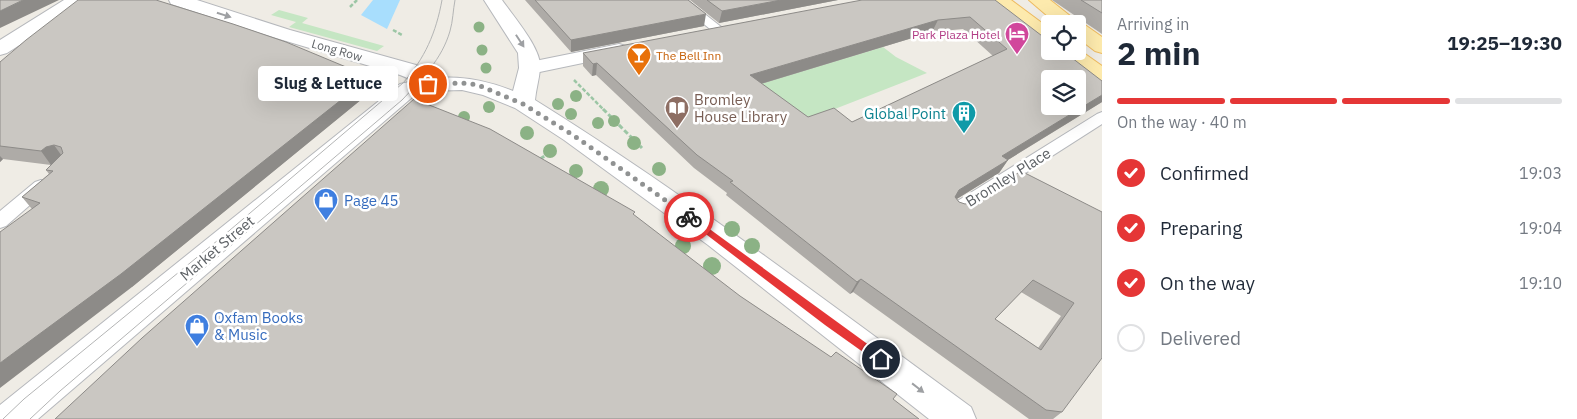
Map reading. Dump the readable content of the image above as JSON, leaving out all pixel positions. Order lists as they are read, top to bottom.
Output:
{
  "streets": {
    "street": ["Long Row", "Market Street"],
    "lane": ["Bromley Place"]
  },
  "crossings": [
    ["Long Row", "Market Street"]
  ],
  "one_way": ["Long Row"],
  "places": {
    "hotel": ["Park Plaza Hotel"],
    "bar": ["The Bell Inn"],
    "other": ["Slug & Lettuce"],
    "library": ["Bromley House Library"],
    "building": ["Global Point"],
    "shop": ["Page 45", "Oxfam Books & Music"]
  },
  "page": {
    "heading": ["2 min", "Arriving in", "19:25–19:30"],
    "bubble": "Slug & Lettuce",
    "bar": "On the way · 40 m",
    "list": [
      ["Confirmed", "19:03"],
      ["Preparing", "19:04"],
      ["On the way", "19:10"],
      "Delivered"
    ]
  }
}
